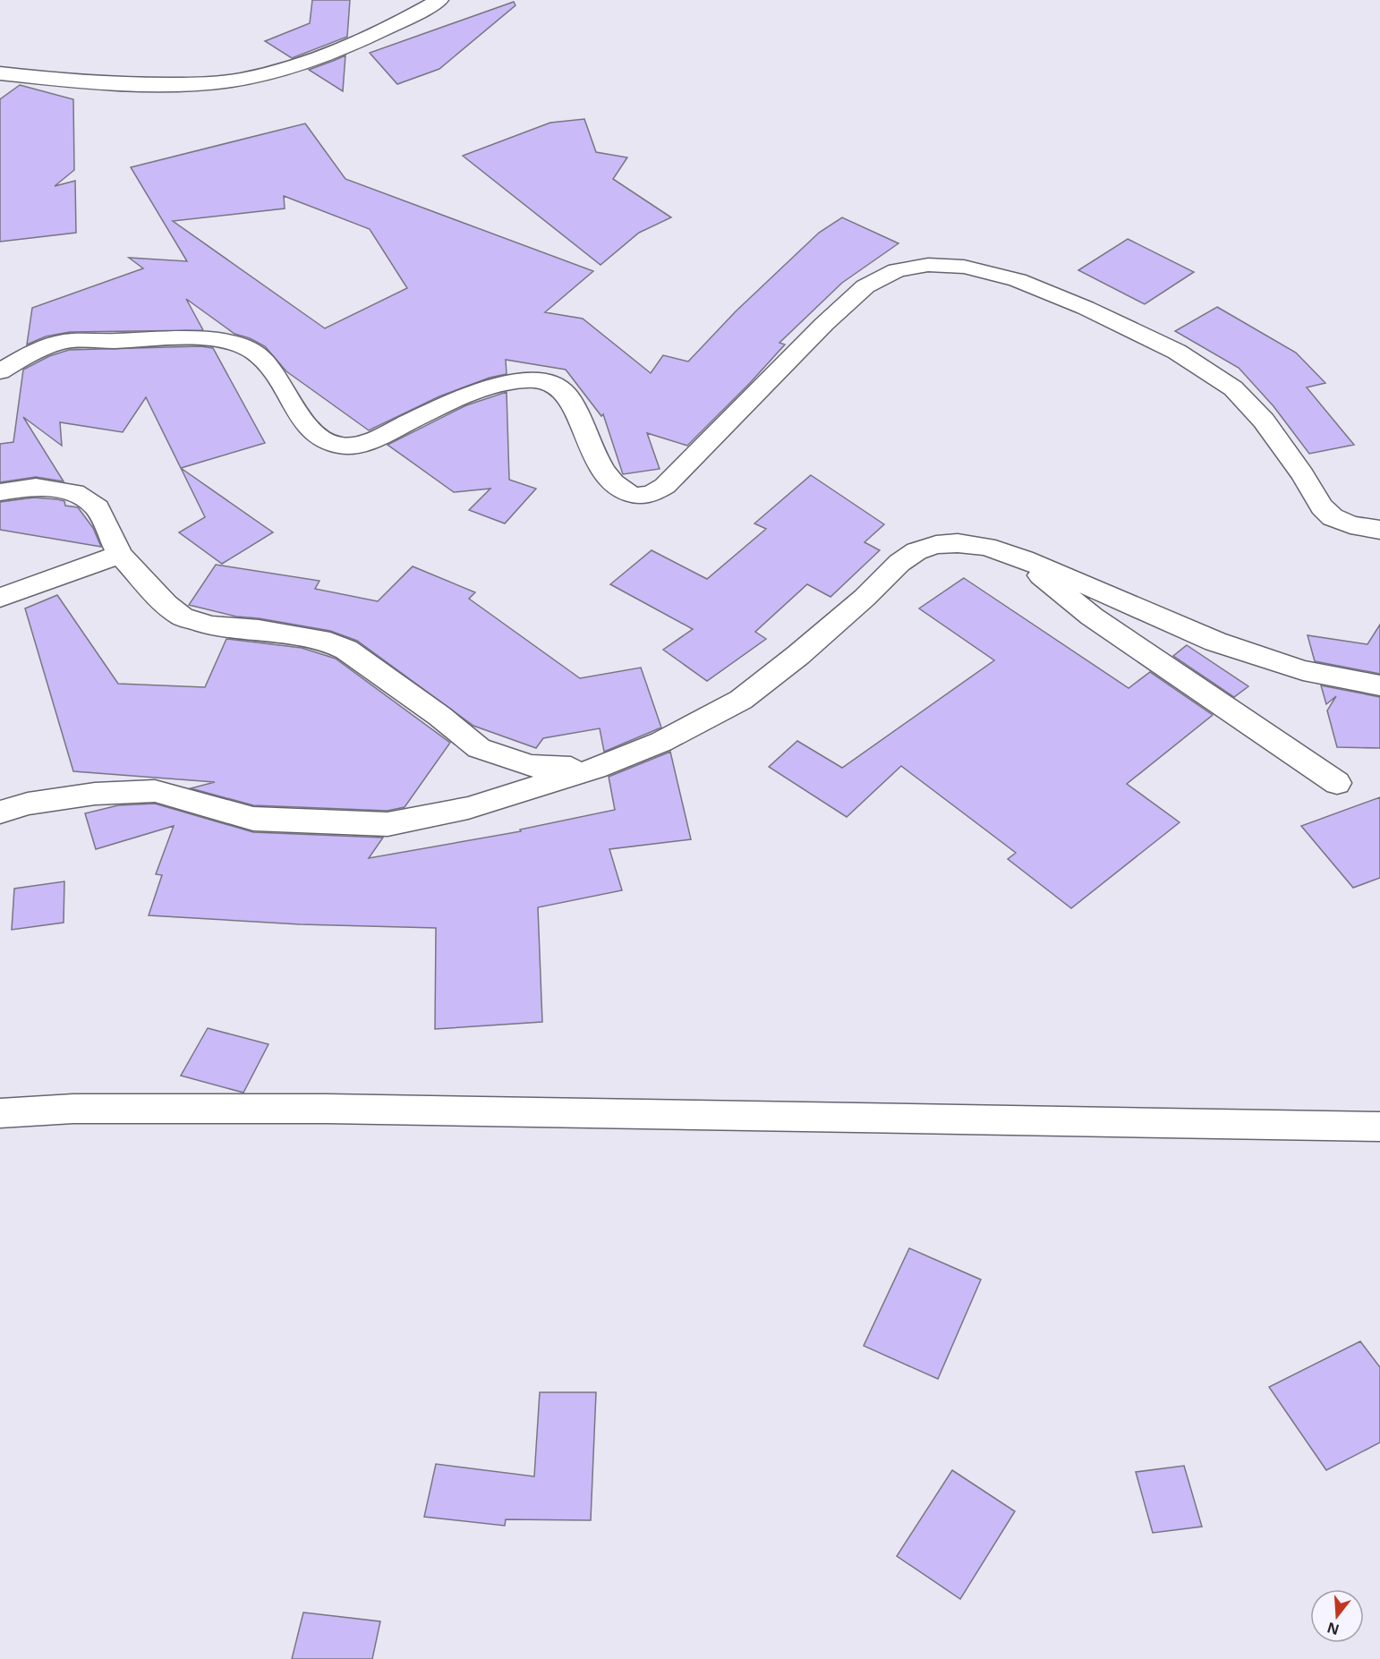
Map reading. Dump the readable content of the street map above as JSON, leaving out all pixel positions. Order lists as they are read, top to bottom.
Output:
{
  "north": "bottom"
}
